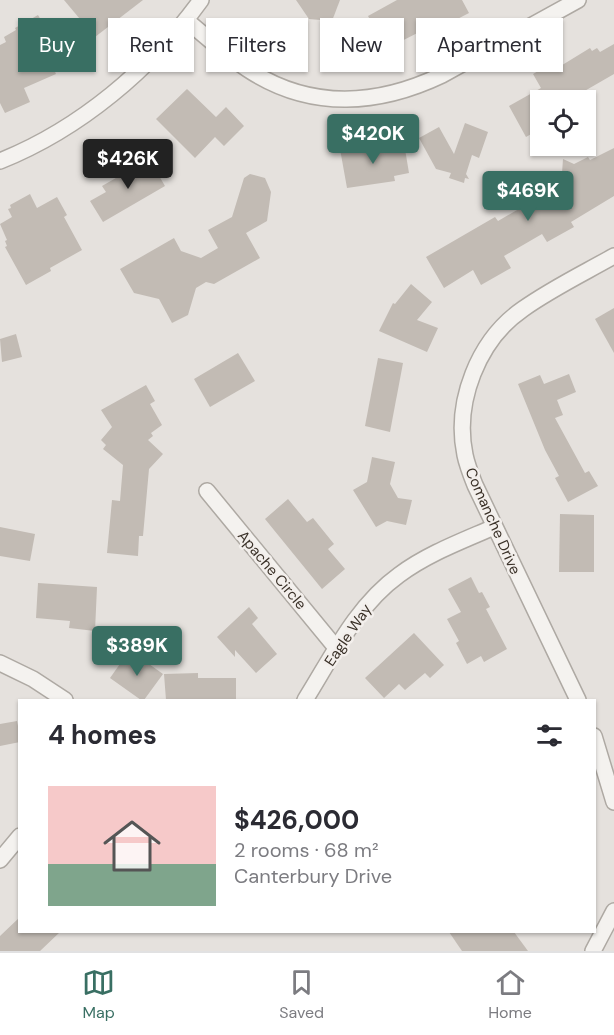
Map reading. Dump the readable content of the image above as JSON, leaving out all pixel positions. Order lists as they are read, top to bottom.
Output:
{
  "streets": {
    "street": ["Comanche Drive", "Apache Circle", "Eagle Way"]
  },
  "crossings": [
    ["Comanche Drive", "Eagle Way"],
    ["Apache Circle", "Eagle Way"]
  ],
  "page": {
    "chip": [
      "Buy",
      "Rent",
      "Filters",
      "New",
      "Apartment"
    ],
    "price": [
      "$420K",
      "$426K",
      "$469K",
      "$389K"
    ],
    "heading": "4 homes",
    "list": [
      {
        "name": "$426,000",
        "note": "2 rooms · 68 m² · Canterbury Drive"
      }
    ],
    "tabs": ["Map", "Saved", "Home"]
  }
}
